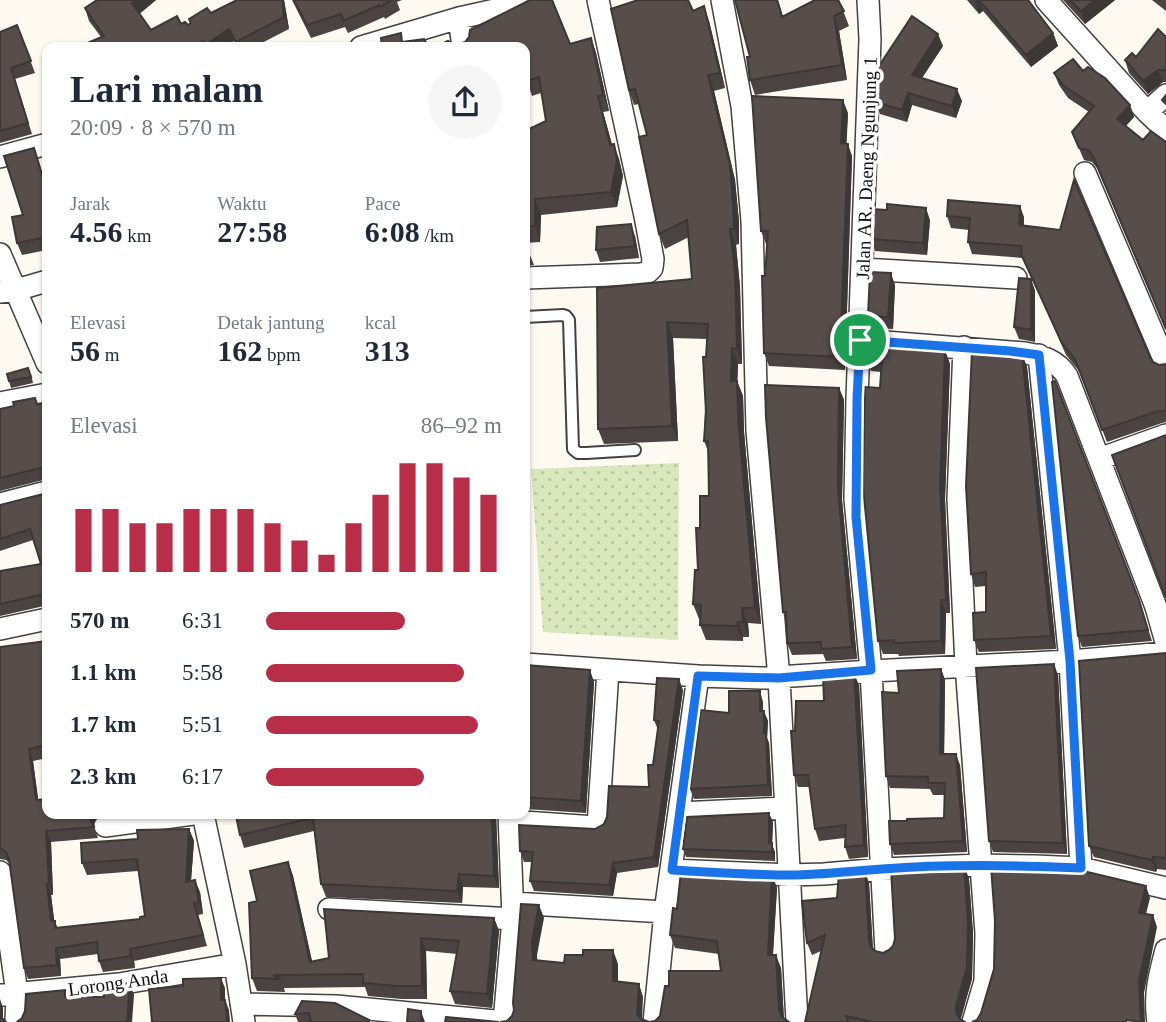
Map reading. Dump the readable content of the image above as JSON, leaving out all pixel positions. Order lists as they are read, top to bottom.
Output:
{
  "streets": {
    "street": ["Jalan AR. Daeng Ngunjung 1", "Lorong Anda"]
  },
  "page": {
    "heading": ["Lari malam", "20:09 · 8 × 570 m"],
    "stats": [
      ["Jarak", "4.56 km"],
      ["Waktu", "27:58"],
      ["Pace", "6:08 /km"],
      ["Elevasi", "56 m"],
      ["Detak jantung", "162 bpm"],
      ["kcal", "313"]
    ],
    "chart": ["Elevasi", "86–92 m"],
    "list": [
      {
        "name": "570 m",
        "note": "6:31"
      },
      {
        "name": "1.1 km",
        "note": "5:58"
      },
      {
        "name": "1.7 km",
        "note": "5:51"
      },
      {
        "name": "2.3 km",
        "note": "6:17"
      }
    ]
  }
}
